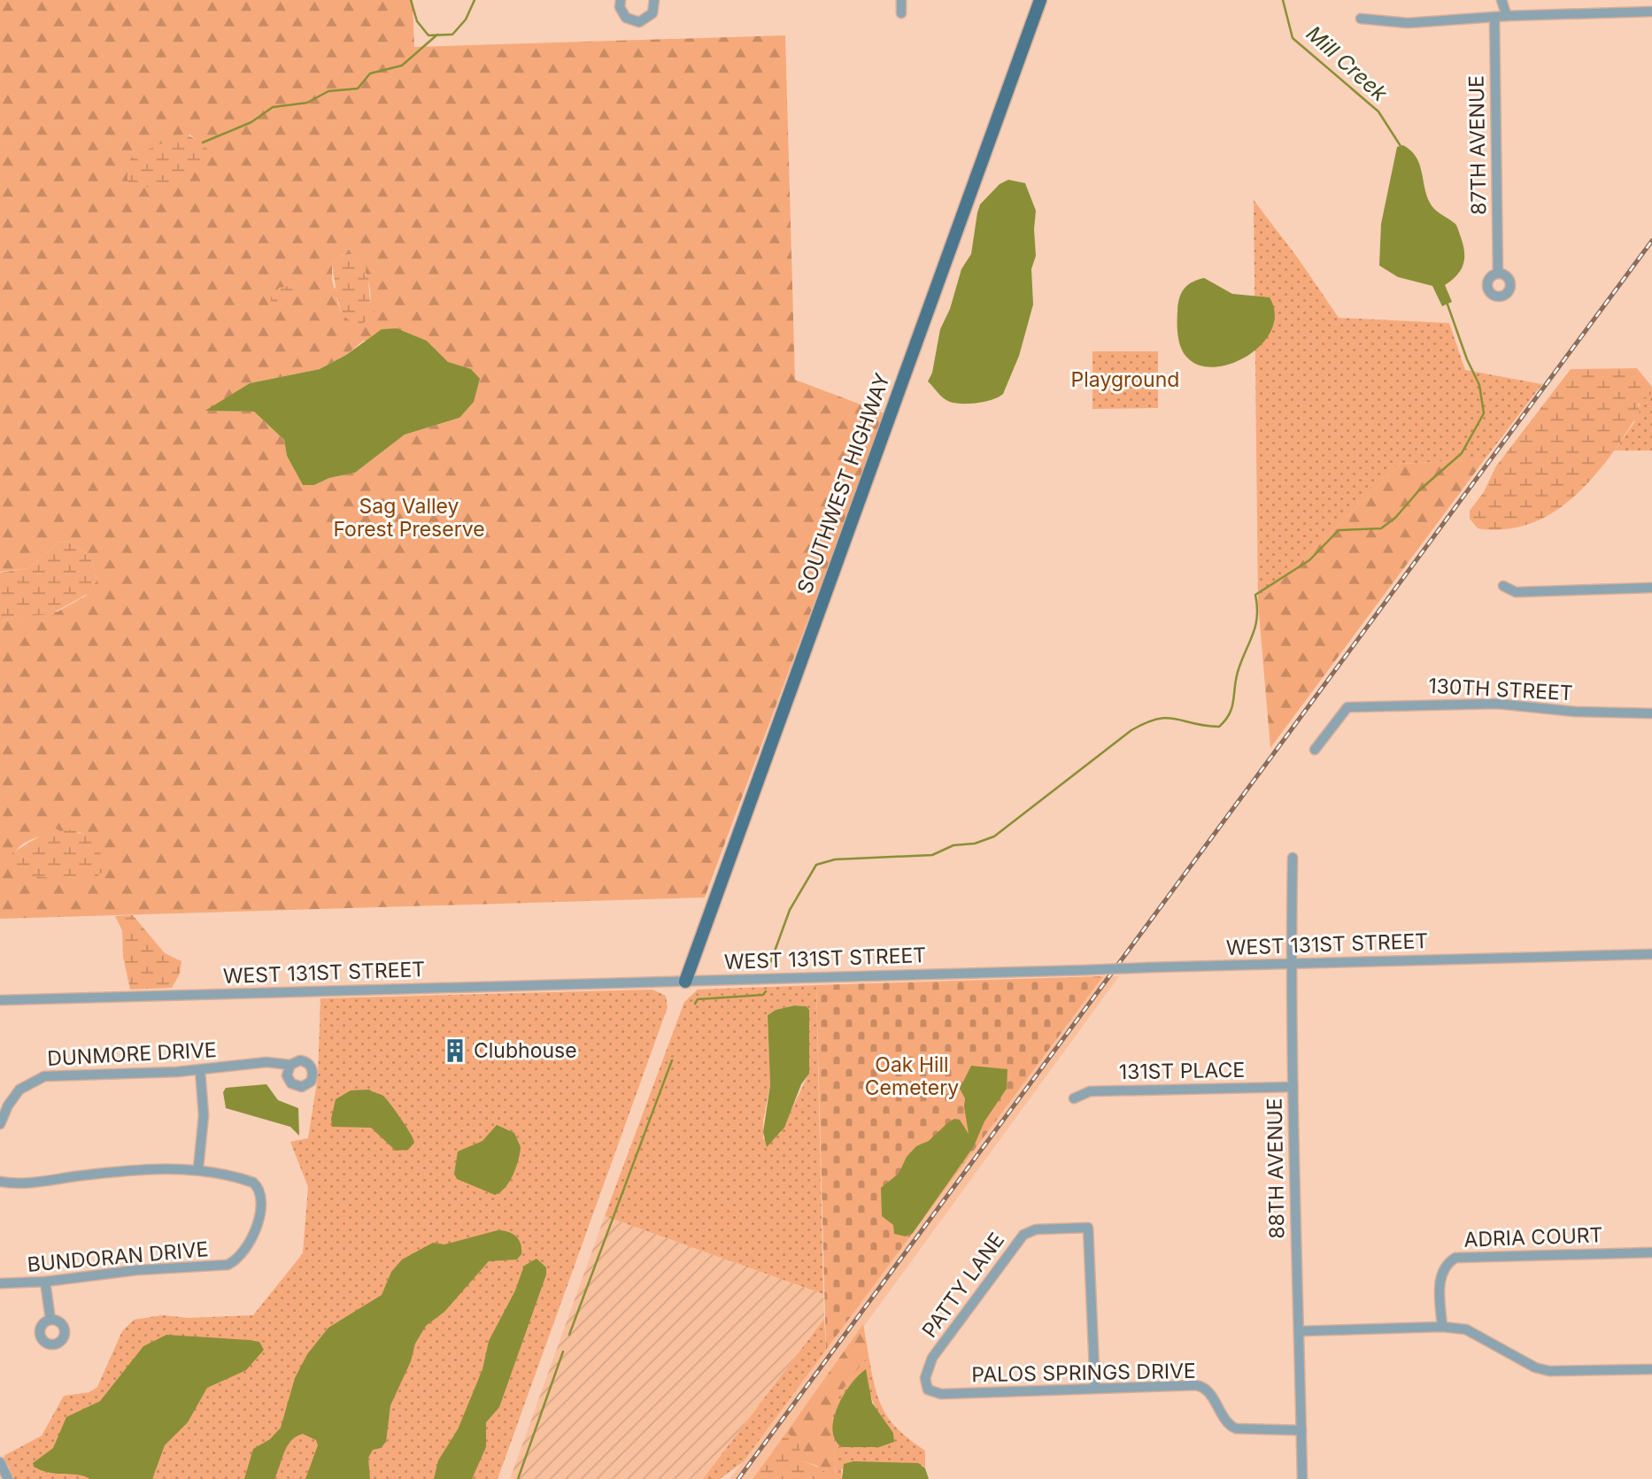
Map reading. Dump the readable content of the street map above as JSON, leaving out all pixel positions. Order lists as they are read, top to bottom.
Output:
{
  "streets": {
    "main road": ["SOUTHWEST HIGHWAY"],
    "street": [
      "87TH AVENUE",
      "130TH STREET",
      "WEST 131ST STREET",
      "DUNMORE DRIVE",
      "131ST PLACE",
      "88TH AVENUE",
      "ADRIA COURT",
      "BUNDORAN DRIVE",
      "PATTY LANE",
      "PALOS SPRINGS DRIVE"
    ]
  },
  "crossings": [
    ["SOUTHWEST HIGHWAY", "WEST 131ST STREET"],
    ["WEST 131ST STREET", "88TH AVENUE"],
    ["131ST PLACE", "88TH AVENUE"],
    ["88TH AVENUE", "PALOS SPRINGS DRIVE"],
    ["PATTY LANE", "PALOS SPRINGS DRIVE"]
  ],
  "water": ["Mill Creek"],
  "parks": ["Playground", "Sag Valley Forest Preserve", "Oak Hill Cemetery"],
  "places": {
    "building": ["Clubhouse"]
  }
}
